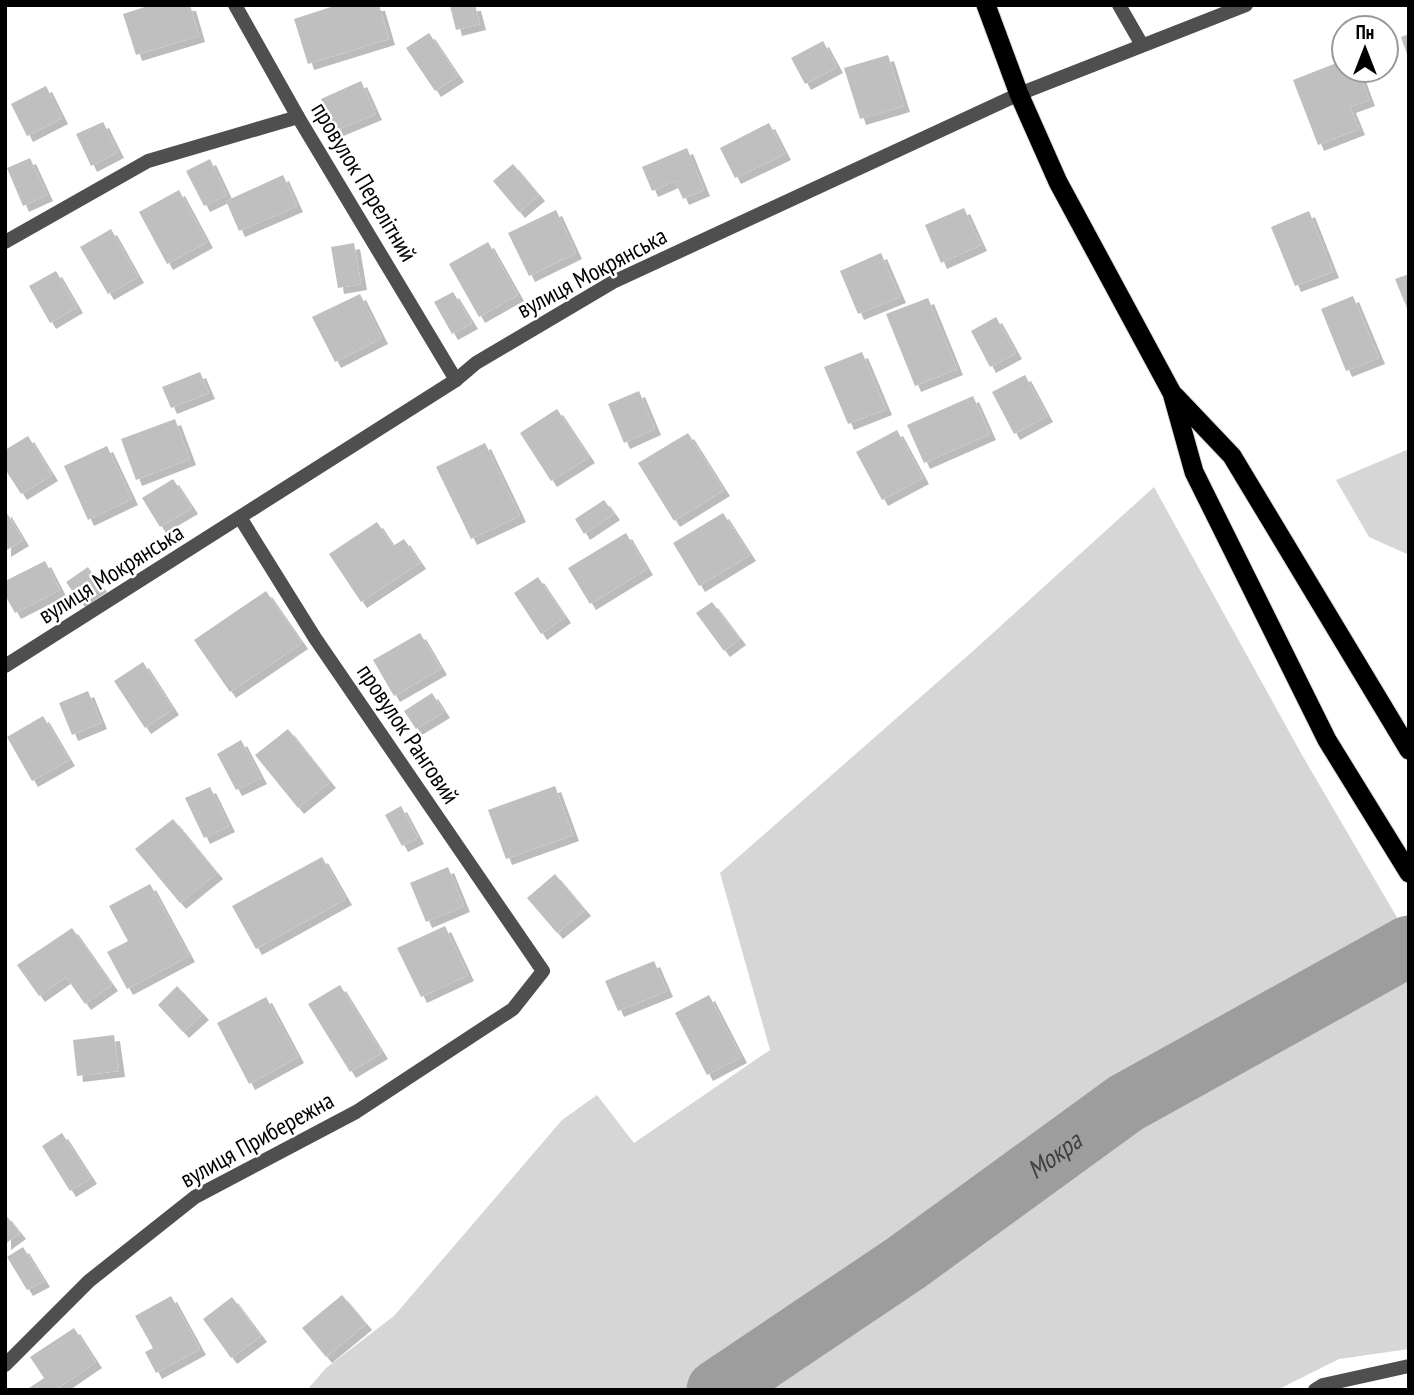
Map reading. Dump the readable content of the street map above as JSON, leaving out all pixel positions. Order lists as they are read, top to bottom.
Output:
{
  "streets": {
    "street": [
      "провулок Перелітний",
      "вулиця Мокрянська",
      "провулок Ранговий",
      "вулиця Прибережна"
    ]
  },
  "crossings": [
    ["провулок Перелітний", "вулиця Мокрянська"],
    ["вулиця Мокрянська", "провулок Ранговий"],
    ["провулок Ранговий", "вулиця Прибережна"]
  ],
  "water": ["Мокра"],
  "north": "top"
}
